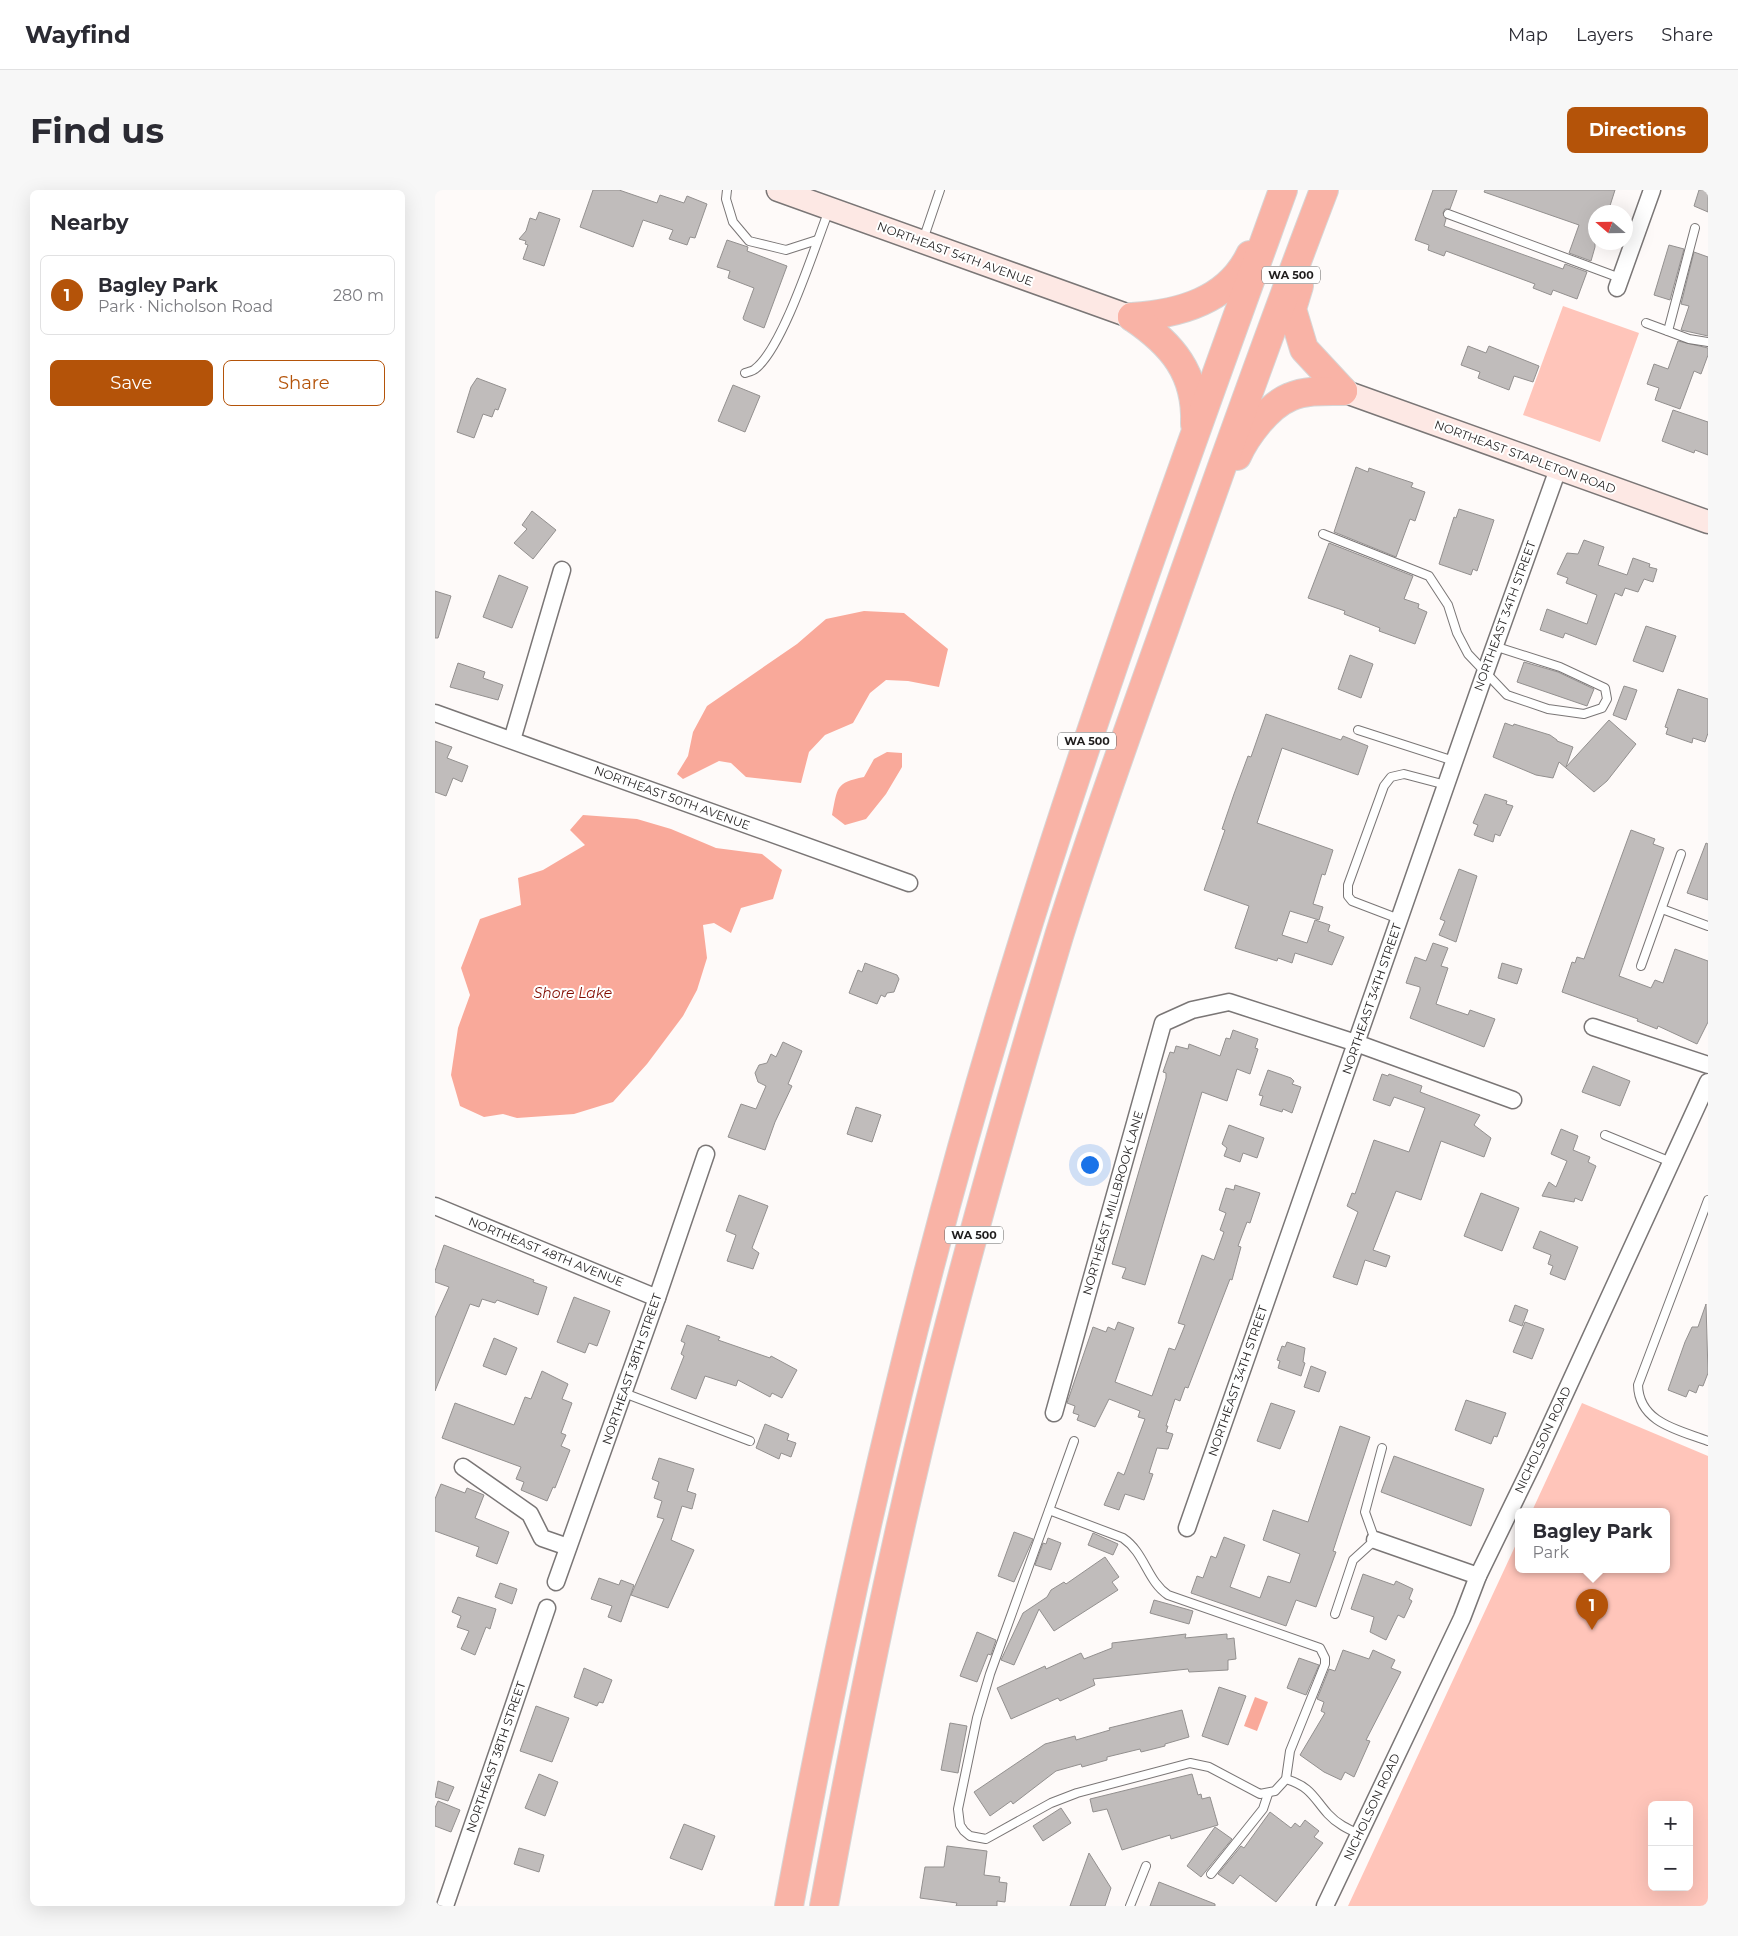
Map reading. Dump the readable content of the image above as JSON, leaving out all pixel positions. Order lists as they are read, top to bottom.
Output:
{
  "streets": {
    "highway": ["WA 500"],
    "street": [
      "NORTHEAST 54TH AVENUE",
      "NORTHEAST STAPLETON ROAD",
      "NORTHEAST 34TH STREET",
      "NORTHEAST 50TH AVENUE",
      "NORTHEAST MILLBROOK LANE",
      "NORTHEAST 48TH AVENUE",
      "NORTHEAST 38TH STREET",
      "NICHOLSON ROAD"
    ]
  },
  "crossings": [
    ["NORTHEAST STAPLETON ROAD", "NORTHEAST 34TH STREET"],
    ["NORTHEAST 34TH STREET", "NORTHEAST MILLBROOK LANE"],
    ["NORTHEAST 48TH AVENUE", "NORTHEAST 38TH STREET"]
  ],
  "water": ["Shore Lake"],
  "north": "left",
  "page": {
    "header": "Wayfind",
    "nav": ["Map", "Layers", "Share"],
    "buttons": [
      "Directions",
      ["Save", "Share"]
    ],
    "title": "Find us",
    "heading": "Nearby",
    "list": [
      {
        "mark": "1",
        "name": "Bagley Park",
        "note": "Park · Nicholson Road",
        "value": "280 m"
      }
    ],
    "popup": ["Bagley Park", "Park"],
    "pins": "1",
    "map_buttons": ["+", "−"]
  }
}
